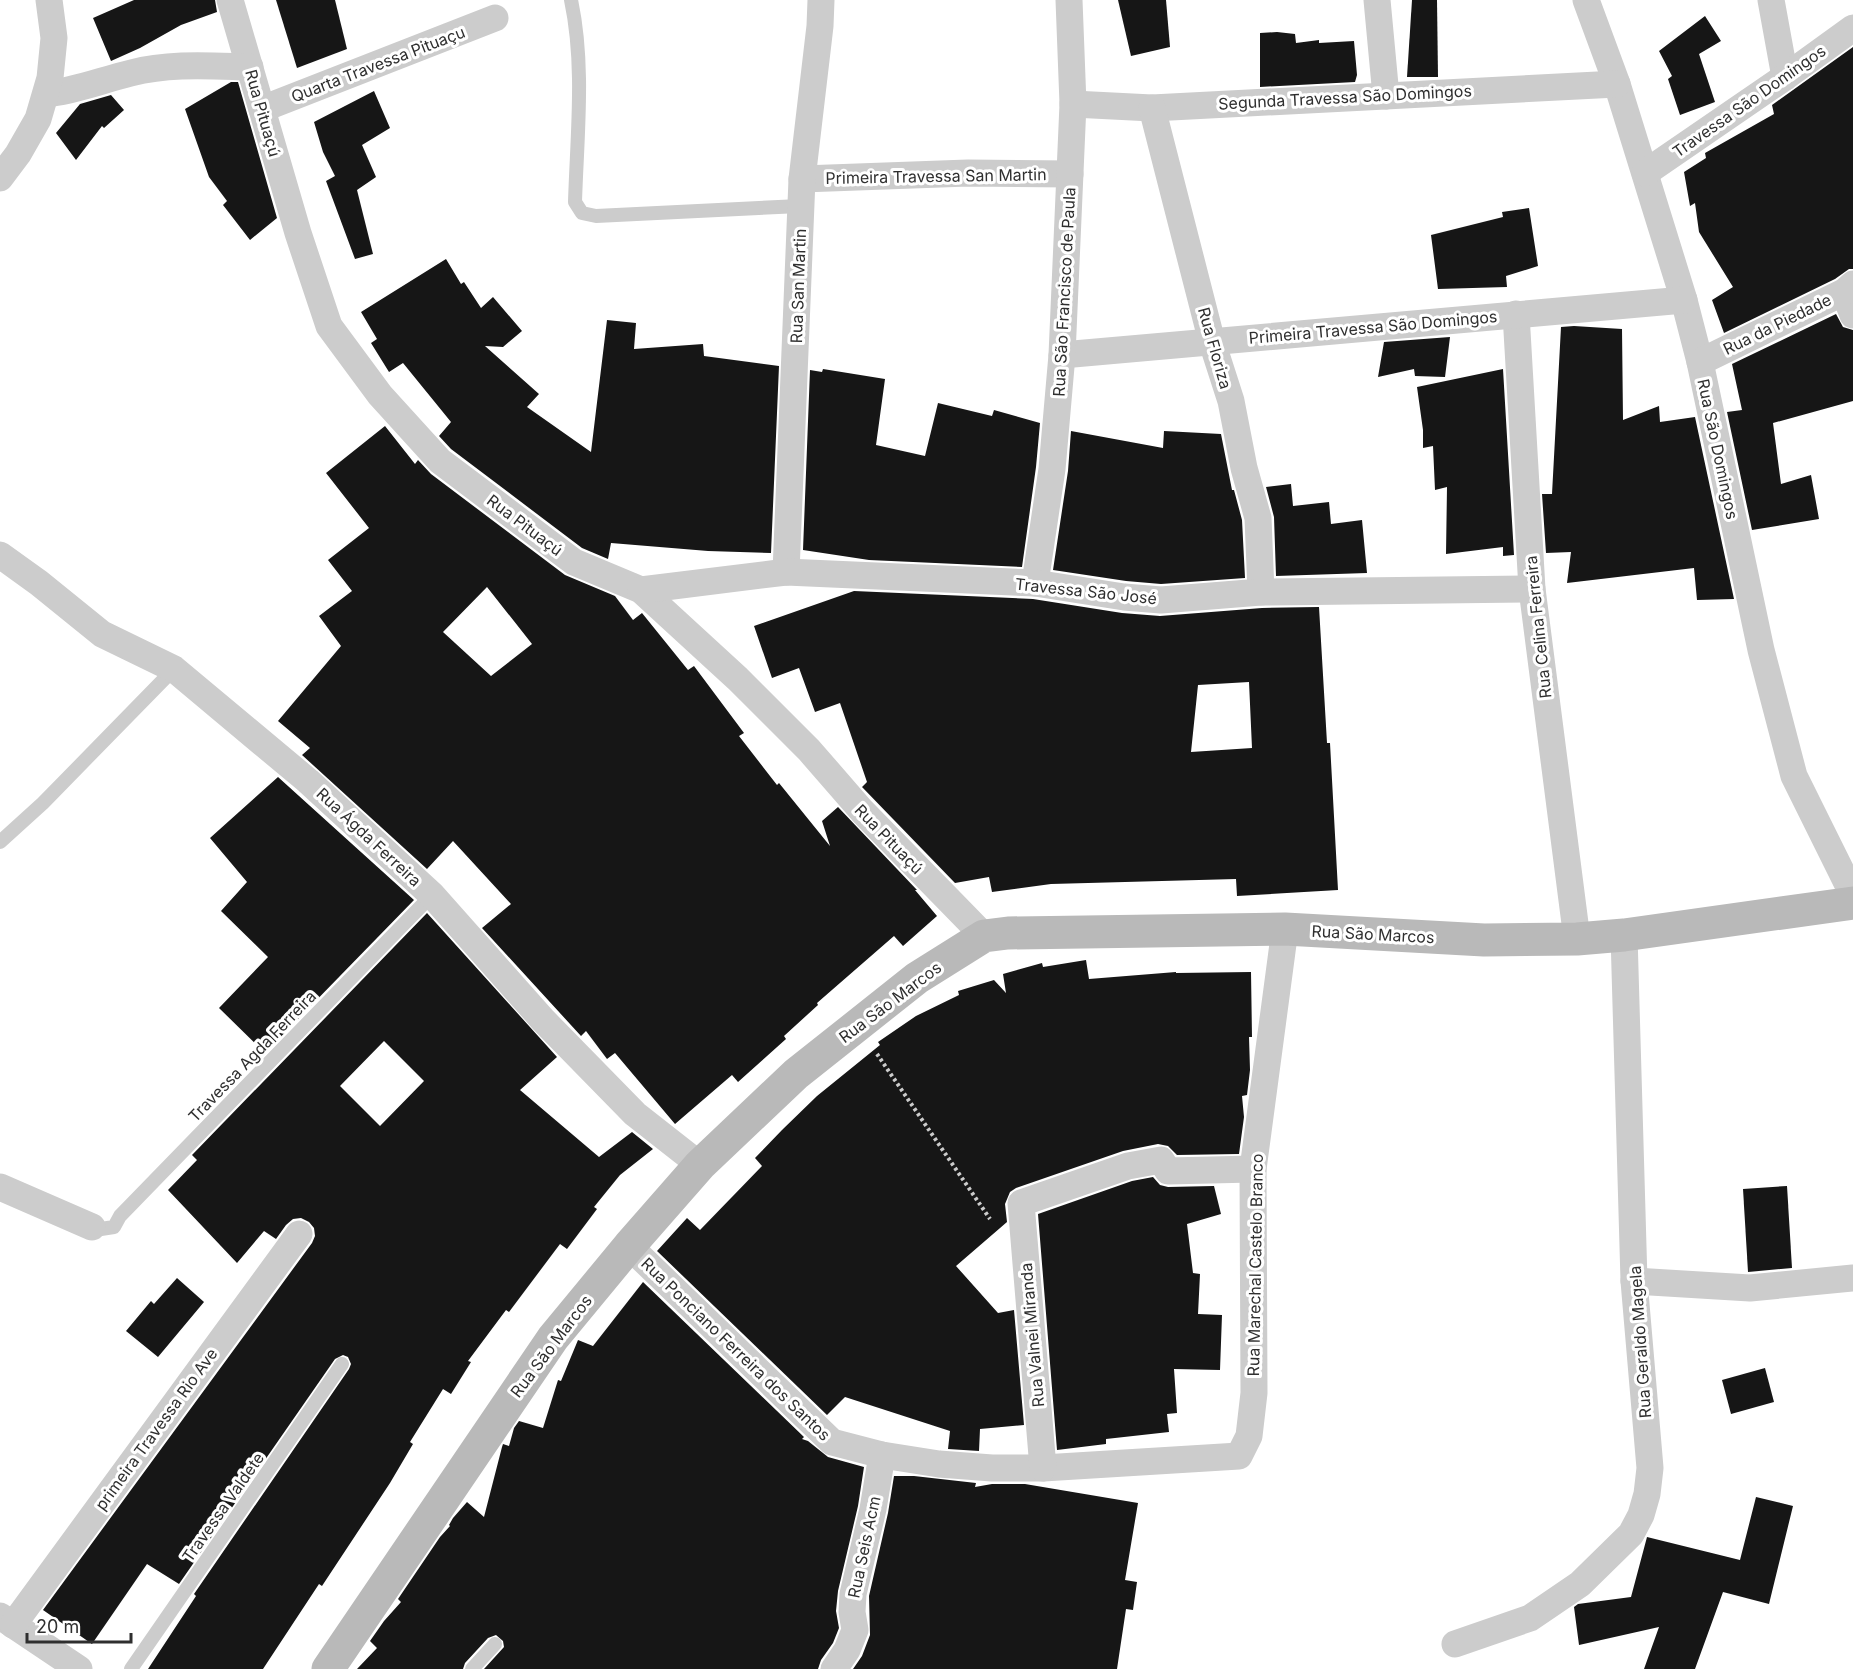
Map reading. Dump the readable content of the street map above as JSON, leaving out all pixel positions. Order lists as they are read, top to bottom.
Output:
{
  "streets": {
    "main road": ["Rua São Marcos"],
    "street": [
      "Quarta Travessa Pituaçu",
      "Segunda Travessa São Domingos",
      "Travessa São Domingos",
      "Rua Pituaçú",
      "Primeira Travessa San Martin",
      "Rua San Martin",
      "Rua São Francisco de Paula",
      "Rua da Piedade",
      "Primeira Travessa São Domingos",
      "Rua Floriza",
      "Rua São Domingos",
      "Travessa São José",
      "Rua Celina Ferreira",
      "Rua Ágda Ferreira",
      "Rua Marechal Castelo Branco",
      "Rua Valnei Miranda",
      "Rua Geraldo Magela",
      "Rua Ponciano Ferreira dos Santos",
      "primeira Travessa Rio Ave",
      "Rua Seis Acm"
    ],
    "lane": ["Travessa Agda Ferreira", "Travessa Valdete"]
  },
  "crossings": [
    ["Quarta Travessa Pituaçu", "Rua Pituaçú"],
    ["Segunda Travessa São Domingos", "Rua São Francisco de Paula"],
    ["Segunda Travessa São Domingos", "Rua Floriza"],
    ["Segunda Travessa São Domingos", "Rua São Domingos"],
    ["Travessa São Domingos", "Rua São Domingos"],
    ["Rua Pituaçú", "Travessa São José"],
    ["Rua Pituaçú", "Rua São Marcos"],
    ["Primeira Travessa San Martin", "Rua San Martin"],
    ["Primeira Travessa San Martin", "Rua São Francisco de Paula"],
    ["Rua San Martin", "Travessa São José"],
    ["Rua São Francisco de Paula", "Primeira Travessa São Domingos"],
    ["Rua São Francisco de Paula", "Travessa São José"],
    ["Rua da Piedade", "Rua São Domingos"],
    ["Primeira Travessa São Domingos", "Rua Floriza"],
    ["Primeira Travessa São Domingos", "Rua São Domingos"],
    ["Primeira Travessa São Domingos", "Rua Celina Ferreira"],
    ["Rua Floriza", "Travessa São José"],
    ["Travessa São José", "Rua Celina Ferreira"],
    ["Rua Celina Ferreira", "Rua São Marcos"],
    ["Rua Ágda Ferreira", "Rua São Marcos"],
    ["Rua Ágda Ferreira", "Travessa Agda Ferreira"],
    ["Rua São Marcos", "Rua Marechal Castelo Branco"],
    ["Rua São Marcos", "Rua Geraldo Magela"],
    ["Rua São Marcos", "Rua Ponciano Ferreira dos Santos"],
    ["Rua Marechal Castelo Branco", "Rua Ponciano Ferreira dos Santos"],
    ["Rua Valnei Miranda", "Rua Ponciano Ferreira dos Santos"],
    ["Rua Ponciano Ferreira dos Santos", "Rua Seis Acm"]
  ],
  "scale_bar": "20 m"
}
